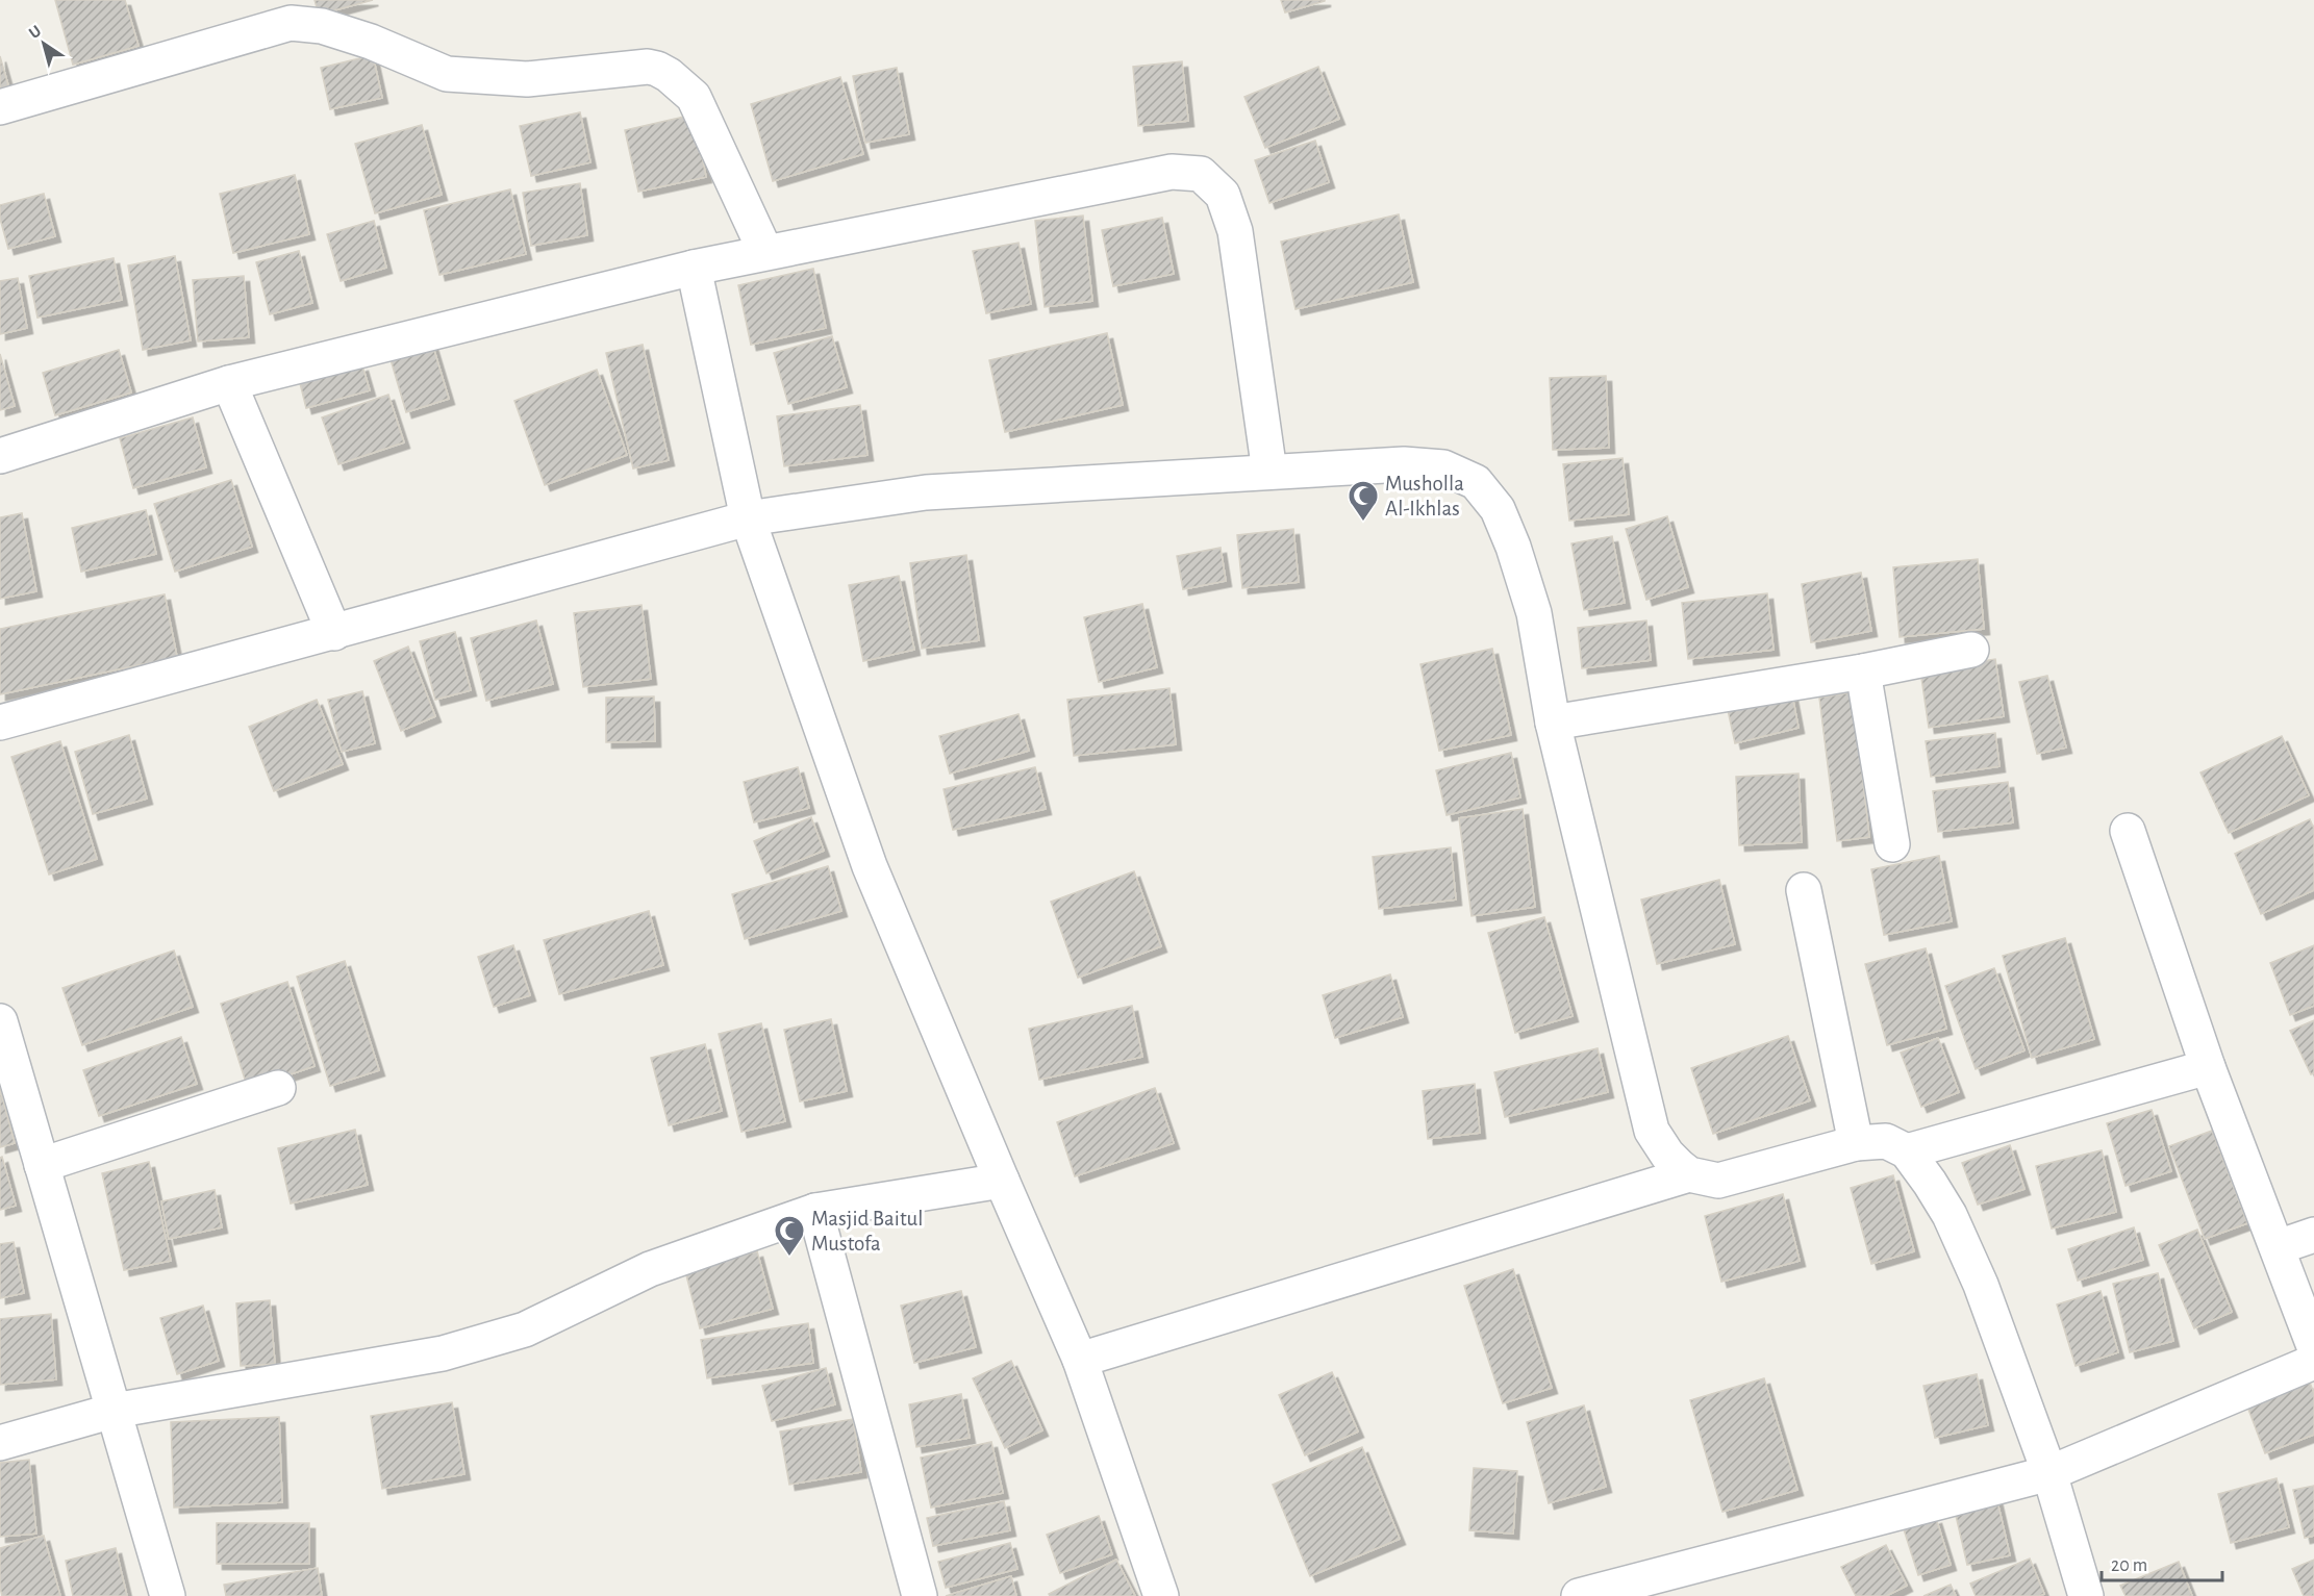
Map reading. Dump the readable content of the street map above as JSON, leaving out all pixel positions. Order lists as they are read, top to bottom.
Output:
{
  "places": {
    "mosque": ["Musholla Al-Ikhlas", "Masjid Baitul Mustofa"]
  },
  "scale_bar": "20 m",
  "north": "top left"
}
